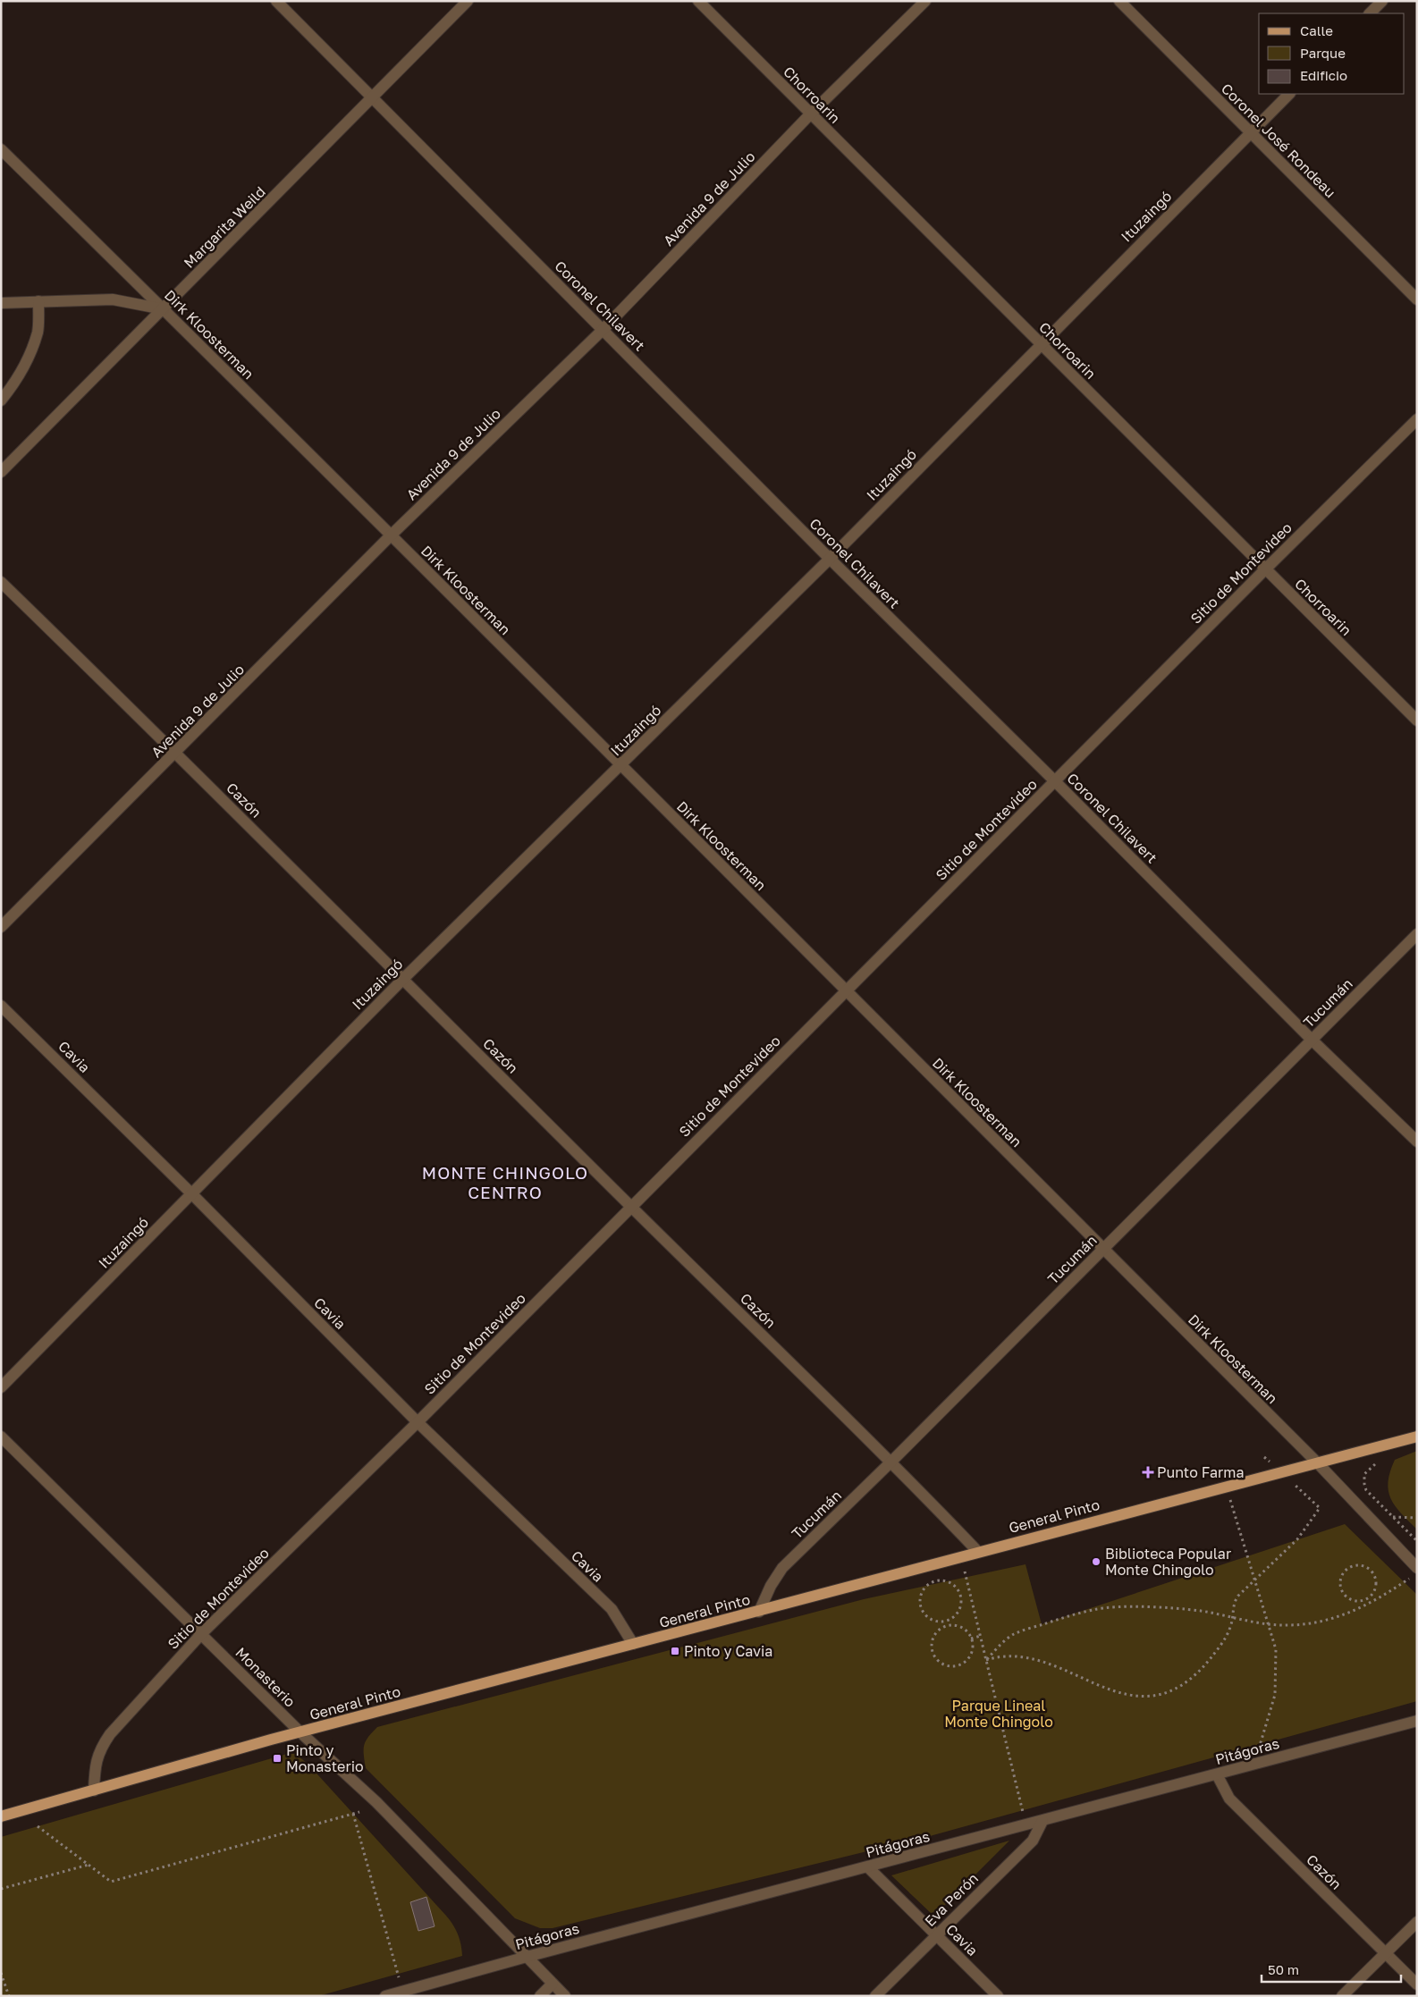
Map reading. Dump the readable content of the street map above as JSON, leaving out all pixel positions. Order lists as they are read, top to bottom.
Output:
{
  "streets": {
    "main road": ["General Pinto"],
    "street": [
      "Chorroarin",
      "Coronel José Rondeau",
      "Avenida 9 de Julio",
      "Ituzaingó",
      "Margarita Weild",
      "Coronel Chilavert",
      "Dirk Kloosterman",
      "Sitio de Montevideo",
      "Cazón",
      "Tucumán",
      "Cavia",
      "Monasterio",
      "Pitágoras",
      "Eva Perón"
    ]
  },
  "crossings": [
    ["Chorroarin", "Avenida 9 de Julio"],
    ["Chorroarin", "Ituzaingó"],
    ["Chorroarin", "Sitio de Montevideo"],
    ["Coronel José Rondeau", "Ituzaingó"],
    ["Avenida 9 de Julio", "Coronel Chilavert"],
    ["Avenida 9 de Julio", "Dirk Kloosterman"],
    ["Avenida 9 de Julio", "Cazón"],
    ["Ituzaingó", "Coronel Chilavert"],
    ["Ituzaingó", "Dirk Kloosterman"],
    ["Ituzaingó", "Cazón"],
    ["Ituzaingó", "Cavia"],
    ["Margarita Weild", "Coronel Chilavert"],
    ["Margarita Weild", "Dirk Kloosterman"],
    ["Coronel Chilavert", "Sitio de Montevideo"],
    ["Coronel Chilavert", "Tucumán"],
    ["Dirk Kloosterman", "Sitio de Montevideo"],
    ["Dirk Kloosterman", "Tucumán"],
    ["Dirk Kloosterman", "General Pinto"],
    ["Sitio de Montevideo", "Cazón"],
    ["Sitio de Montevideo", "Cavia"],
    ["Sitio de Montevideo", "General Pinto"],
    ["Sitio de Montevideo", "Monasterio"],
    ["Cazón", "Tucumán"],
    ["Cazón", "General Pinto"],
    ["Cazón", "Pitágoras"],
    ["Tucumán", "General Pinto"],
    ["Cavia", "General Pinto"],
    ["Cavia", "Pitágoras"],
    ["Cavia", "Eva Perón"],
    ["General Pinto", "Monasterio"],
    ["Monasterio", "Pitágoras"],
    ["Pitágoras", "Eva Perón"]
  ],
  "districts": ["MONTE CHINGOLO CENTRO"],
  "parks": ["Parque Lineal Monte Chingolo"],
  "places": {
    "health": ["Punto Farma"],
    "other": ["Biblioteca Popular Monte Chingolo"],
    "transit": ["Pinto y Cavia", "Pinto y Monasterio"]
  },
  "legend": ["Calle", "Parque", "Edificio"],
  "scale_bar": "50 m"
}
